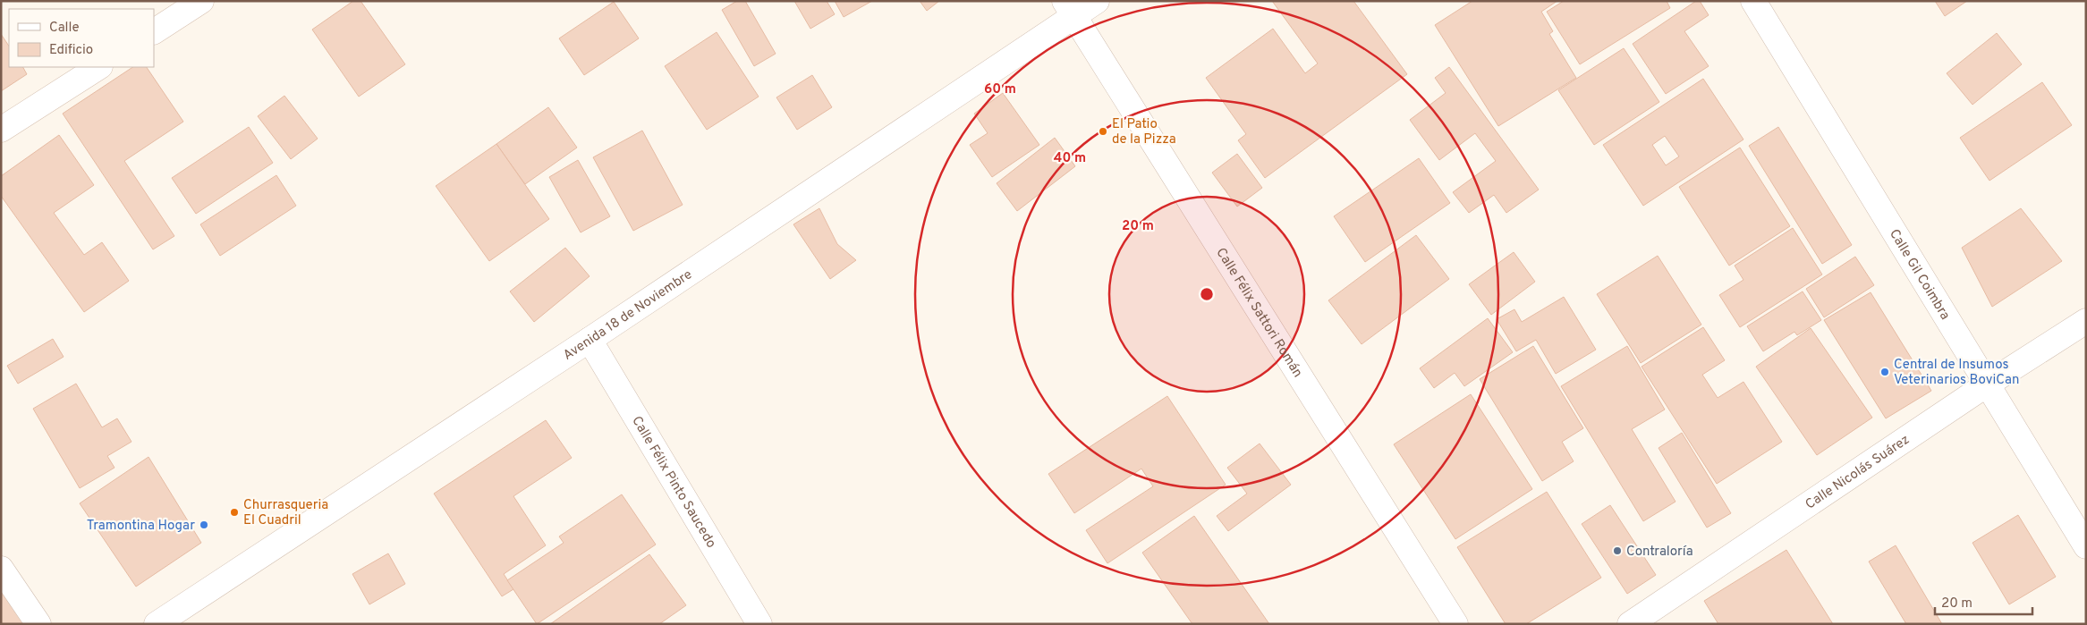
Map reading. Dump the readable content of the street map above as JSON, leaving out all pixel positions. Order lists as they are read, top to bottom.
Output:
{
  "streets": {
    "street": [
      "Calle Gil Coimbra",
      "Calle Félix Sattori Román",
      "Avenida 18 de Noviembre",
      "Calle Nicolás Suárez",
      "Calle Félix Pinto Saucedo"
    ]
  },
  "crossings": [
    ["Calle Gil Coimbra", "Calle Nicolás Suárez"],
    ["Calle Félix Sattori Román", "Avenida 18 de Noviembre"],
    ["Avenida 18 de Noviembre", "Calle Félix Pinto Saucedo"]
  ],
  "places": [
    "El Patio de la Pizza",
    "Central de Insumos Veterinarios BoviCan",
    "Churrasqueria El Cuadril",
    "Tramontina Hogar",
    "Contraloría"
  ],
  "legend": ["Calle", "Edificio"],
  "scale_bar": "20 m",
  "rings": ["60 m", "40 m", "20 m"]
}
